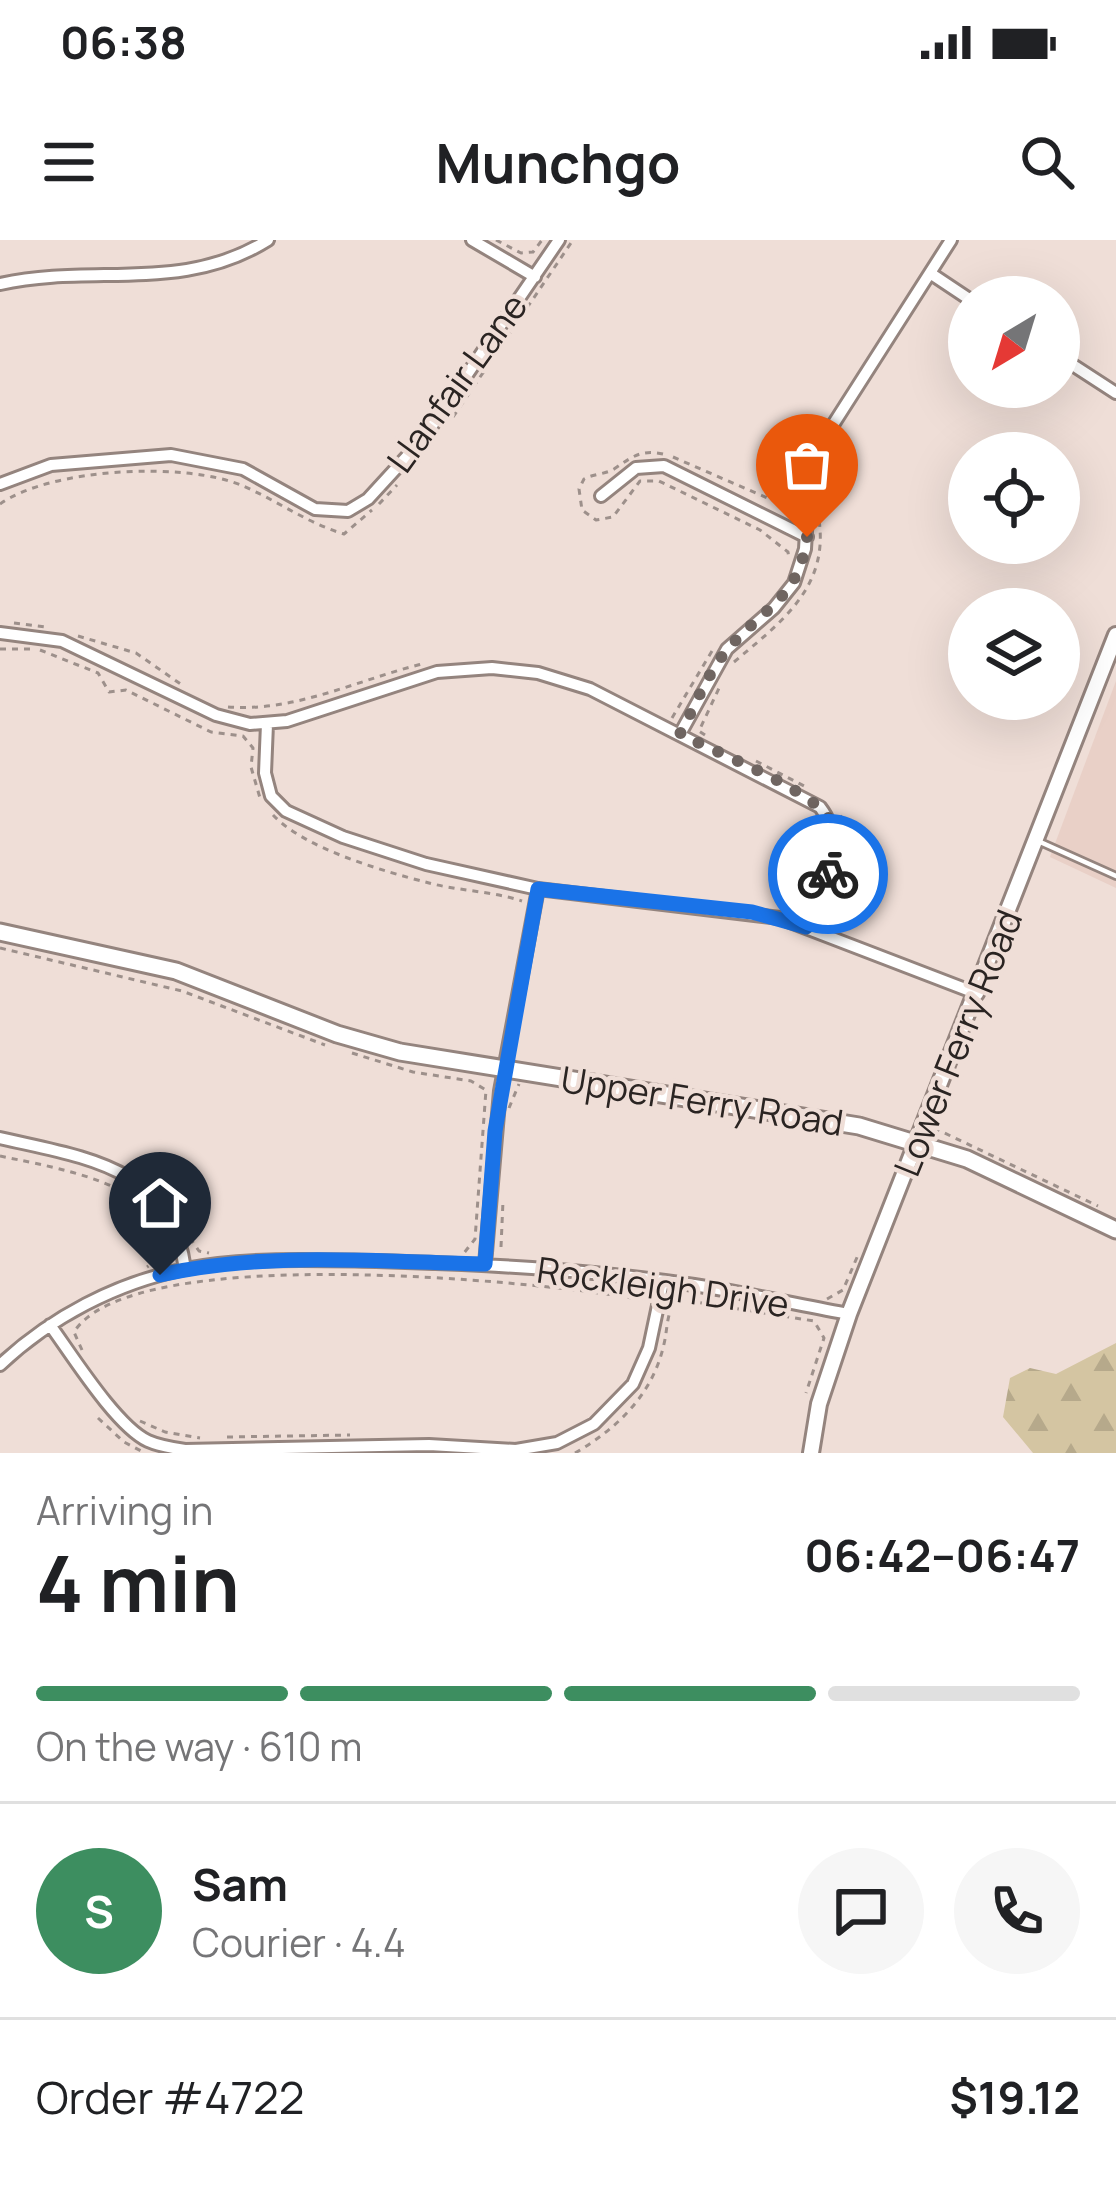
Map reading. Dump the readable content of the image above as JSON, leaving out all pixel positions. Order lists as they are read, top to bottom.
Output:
{
  "streets": {
    "main road": ["Upper Ferry Road"],
    "street": ["Llanfair Lane", "Lower Ferry Road", "Rockleigh Drive"]
  },
  "crossings": [
    ["Lower Ferry Road", "Upper Ferry Road"],
    ["Lower Ferry Road", "Rockleigh Drive"]
  ],
  "north": "bottom left",
  "page": {
    "status": "06:38",
    "header": "Munchgo",
    "heading": ["4 min", "Arriving in", "06:42–06:47"],
    "panel": [
      "Sam",
      "Courier · 4.4",
      "Order #4722",
      "$19.12"
    ],
    "bar": "On the way · 610 m",
    "round": "S"
  }
}
